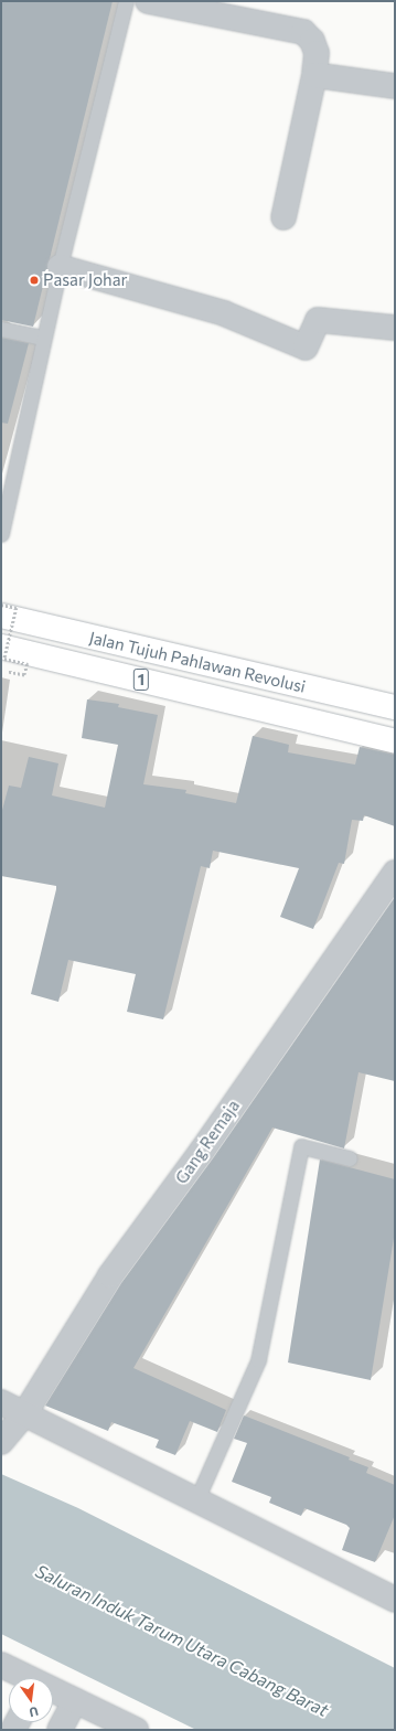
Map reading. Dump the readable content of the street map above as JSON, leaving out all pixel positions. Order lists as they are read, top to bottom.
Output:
{
  "streets": {
    "main road": ["Jalan Tujuh Pahlawan Revolusi", "1"],
    "street": ["Gang Remaja"]
  },
  "water": ["Saluran Induk Tarum Utara Cabang Barat"],
  "places": ["Pasar Johar"],
  "north": "bottom"
}
